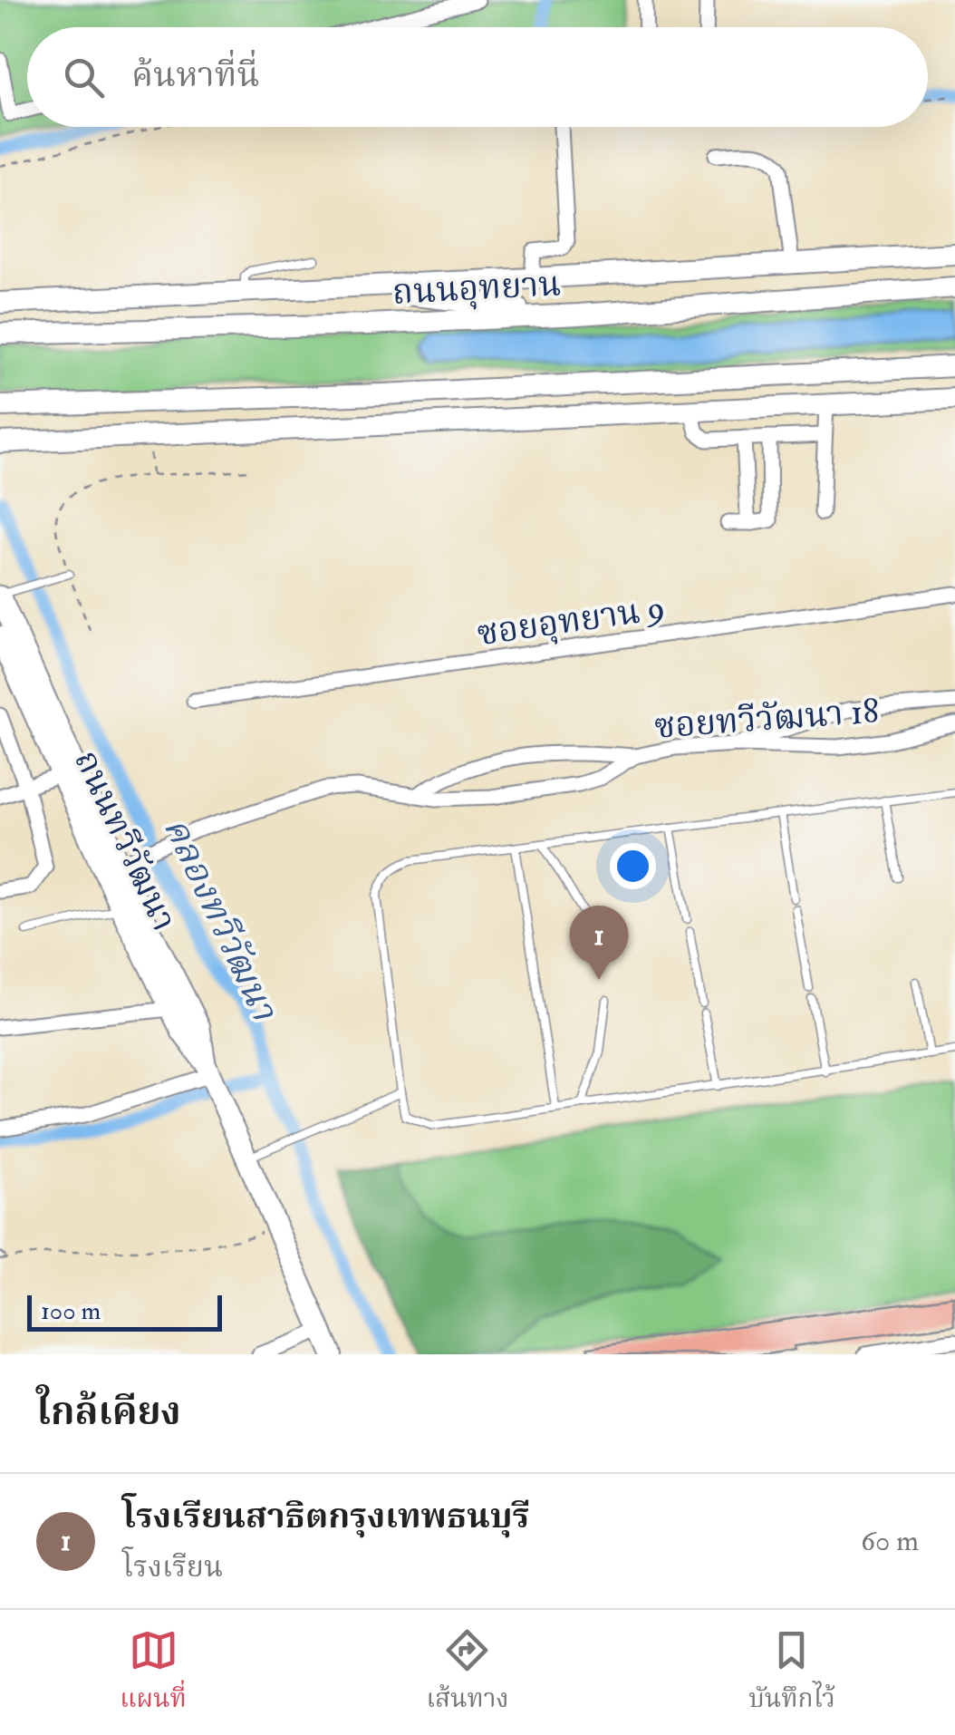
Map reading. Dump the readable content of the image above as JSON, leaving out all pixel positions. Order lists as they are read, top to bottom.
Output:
{
  "streets": {
    "main road": ["ถนนอุทยาน", "ถนนทวีวัฒนา"],
    "street": ["ซอยอุทยาน 9", "ซอยทวีวัฒนา 18"]
  },
  "crossings": [
    ["ซอยทวีวัฒนา 18", "ถนนทวีวัฒนา"]
  ],
  "water": ["คลองทวีวัฒนา"],
  "scale_bar": "100 m",
  "page": {
    "search": "ค้นหาที่นี่",
    "pins": "1",
    "scale": "100 m",
    "heading": "ใกล้เคียง",
    "list": [
      {
        "mark": "1",
        "name": "โรงเรียนสาธิตกรุงเทพธนบุรี",
        "note": "โรงเรียน",
        "value": "60 m"
      }
    ],
    "nav": ["แผนที่", "เส้นทาง", "บันทึกไว้"]
  }
}
